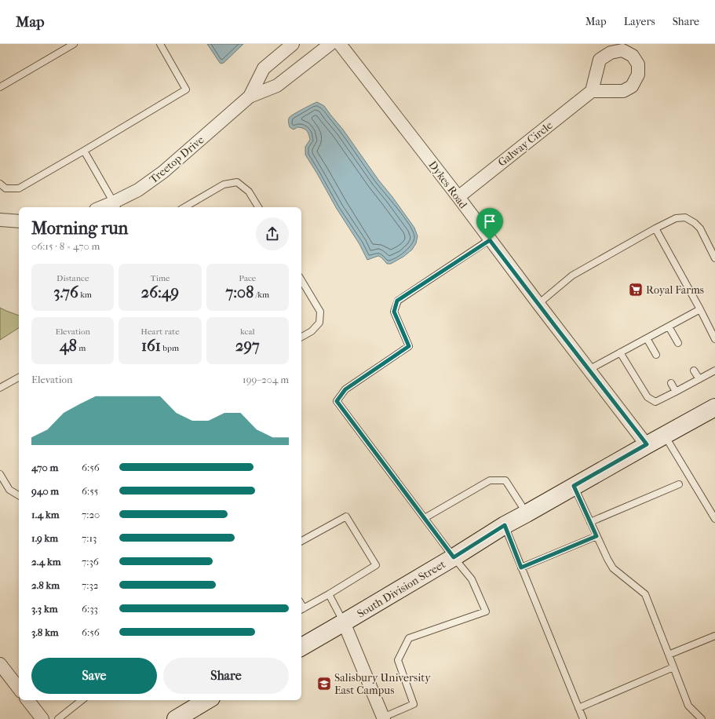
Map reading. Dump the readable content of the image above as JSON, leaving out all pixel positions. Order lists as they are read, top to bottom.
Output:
{
  "streets": {
    "street": [
      "Galway Circle",
      "Treetop Drive",
      "Dykes Road",
      "South Division Street"
    ]
  },
  "crossings": [
    ["Galway Circle", "Dykes Road"],
    ["Dykes Road", "South Division Street"]
  ],
  "places": {
    "supermarket": ["Royal Farms"],
    "school or university": ["Salisbury University East Campus"]
  },
  "page": {
    "header": "Map",
    "nav": ["Map", "Layers", "Share"],
    "heading": ["Morning run", "06:15 · 8 × 470 m"],
    "stats": [
      ["Distance", "3.76 km"],
      ["Time", "26:49"],
      ["Pace", "7:08 /km"],
      ["Elevation", "48 m"],
      ["Heart rate", "161 bpm"],
      ["kcal", "297"]
    ],
    "chart": ["Elevation", "199–204 m"],
    "list": [
      {
        "name": "470 m",
        "note": "6:56"
      },
      {
        "name": "940 m",
        "note": "6:55"
      },
      {
        "name": "1.4 km",
        "note": "7:20"
      },
      {
        "name": "1.9 km",
        "note": "7:13"
      },
      {
        "name": "2.4 km",
        "note": "7:36"
      },
      {
        "name": "2.8 km",
        "note": "7:32"
      },
      {
        "name": "3.3 km",
        "note": "6:33"
      },
      {
        "name": "3.8 km",
        "note": "6:56"
      }
    ],
    "buttons": ["Save", "Share"]
  }
}
